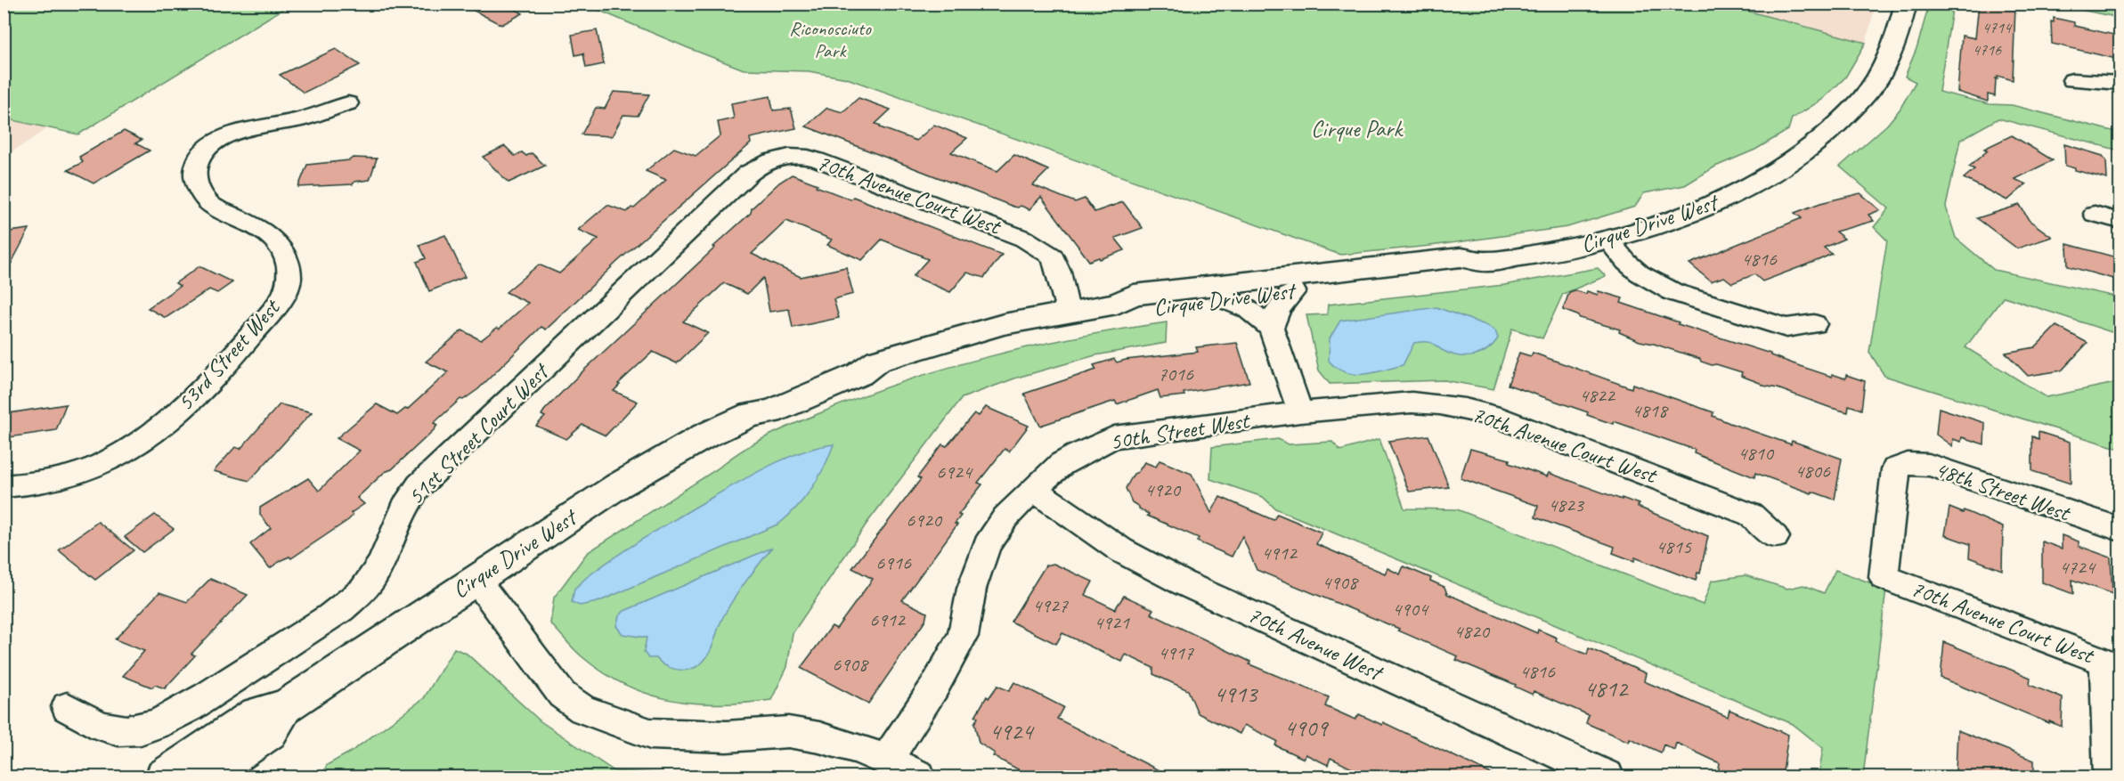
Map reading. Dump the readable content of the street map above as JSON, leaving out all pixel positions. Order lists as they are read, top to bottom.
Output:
{
  "streets": {
    "main road": ["Cirque Drive West"],
    "street": [
      "70th Avenue Court West",
      "53rd Street West",
      "50th Street West",
      "51st Street Court West",
      "48th Street West",
      "70th Avenue West"
    ]
  },
  "crossings": [
    ["70th Avenue Court West", "Cirque Drive West"],
    ["70th Avenue Court West", "50th Street West"],
    ["70th Avenue Court West", "51st Street Court West"],
    ["70th Avenue Court West", "48th Street West"],
    ["50th Street West", "70th Avenue West"]
  ],
  "parks": ["Riconosciuto Park", "Cirque Park"],
  "house_numbers": [
    "4714",
    "4716",
    "4816",
    "7016",
    "4822",
    "4818",
    "4810",
    "4806",
    "6924",
    "4920",
    "4823",
    "6920",
    "4815",
    "4912",
    "6916",
    "4724",
    "4908",
    "4927",
    "4904",
    "6912",
    "4921",
    "4820",
    "4917",
    "6908",
    "4816",
    "4812",
    "4913",
    "4909",
    "4924"
  ]
}
